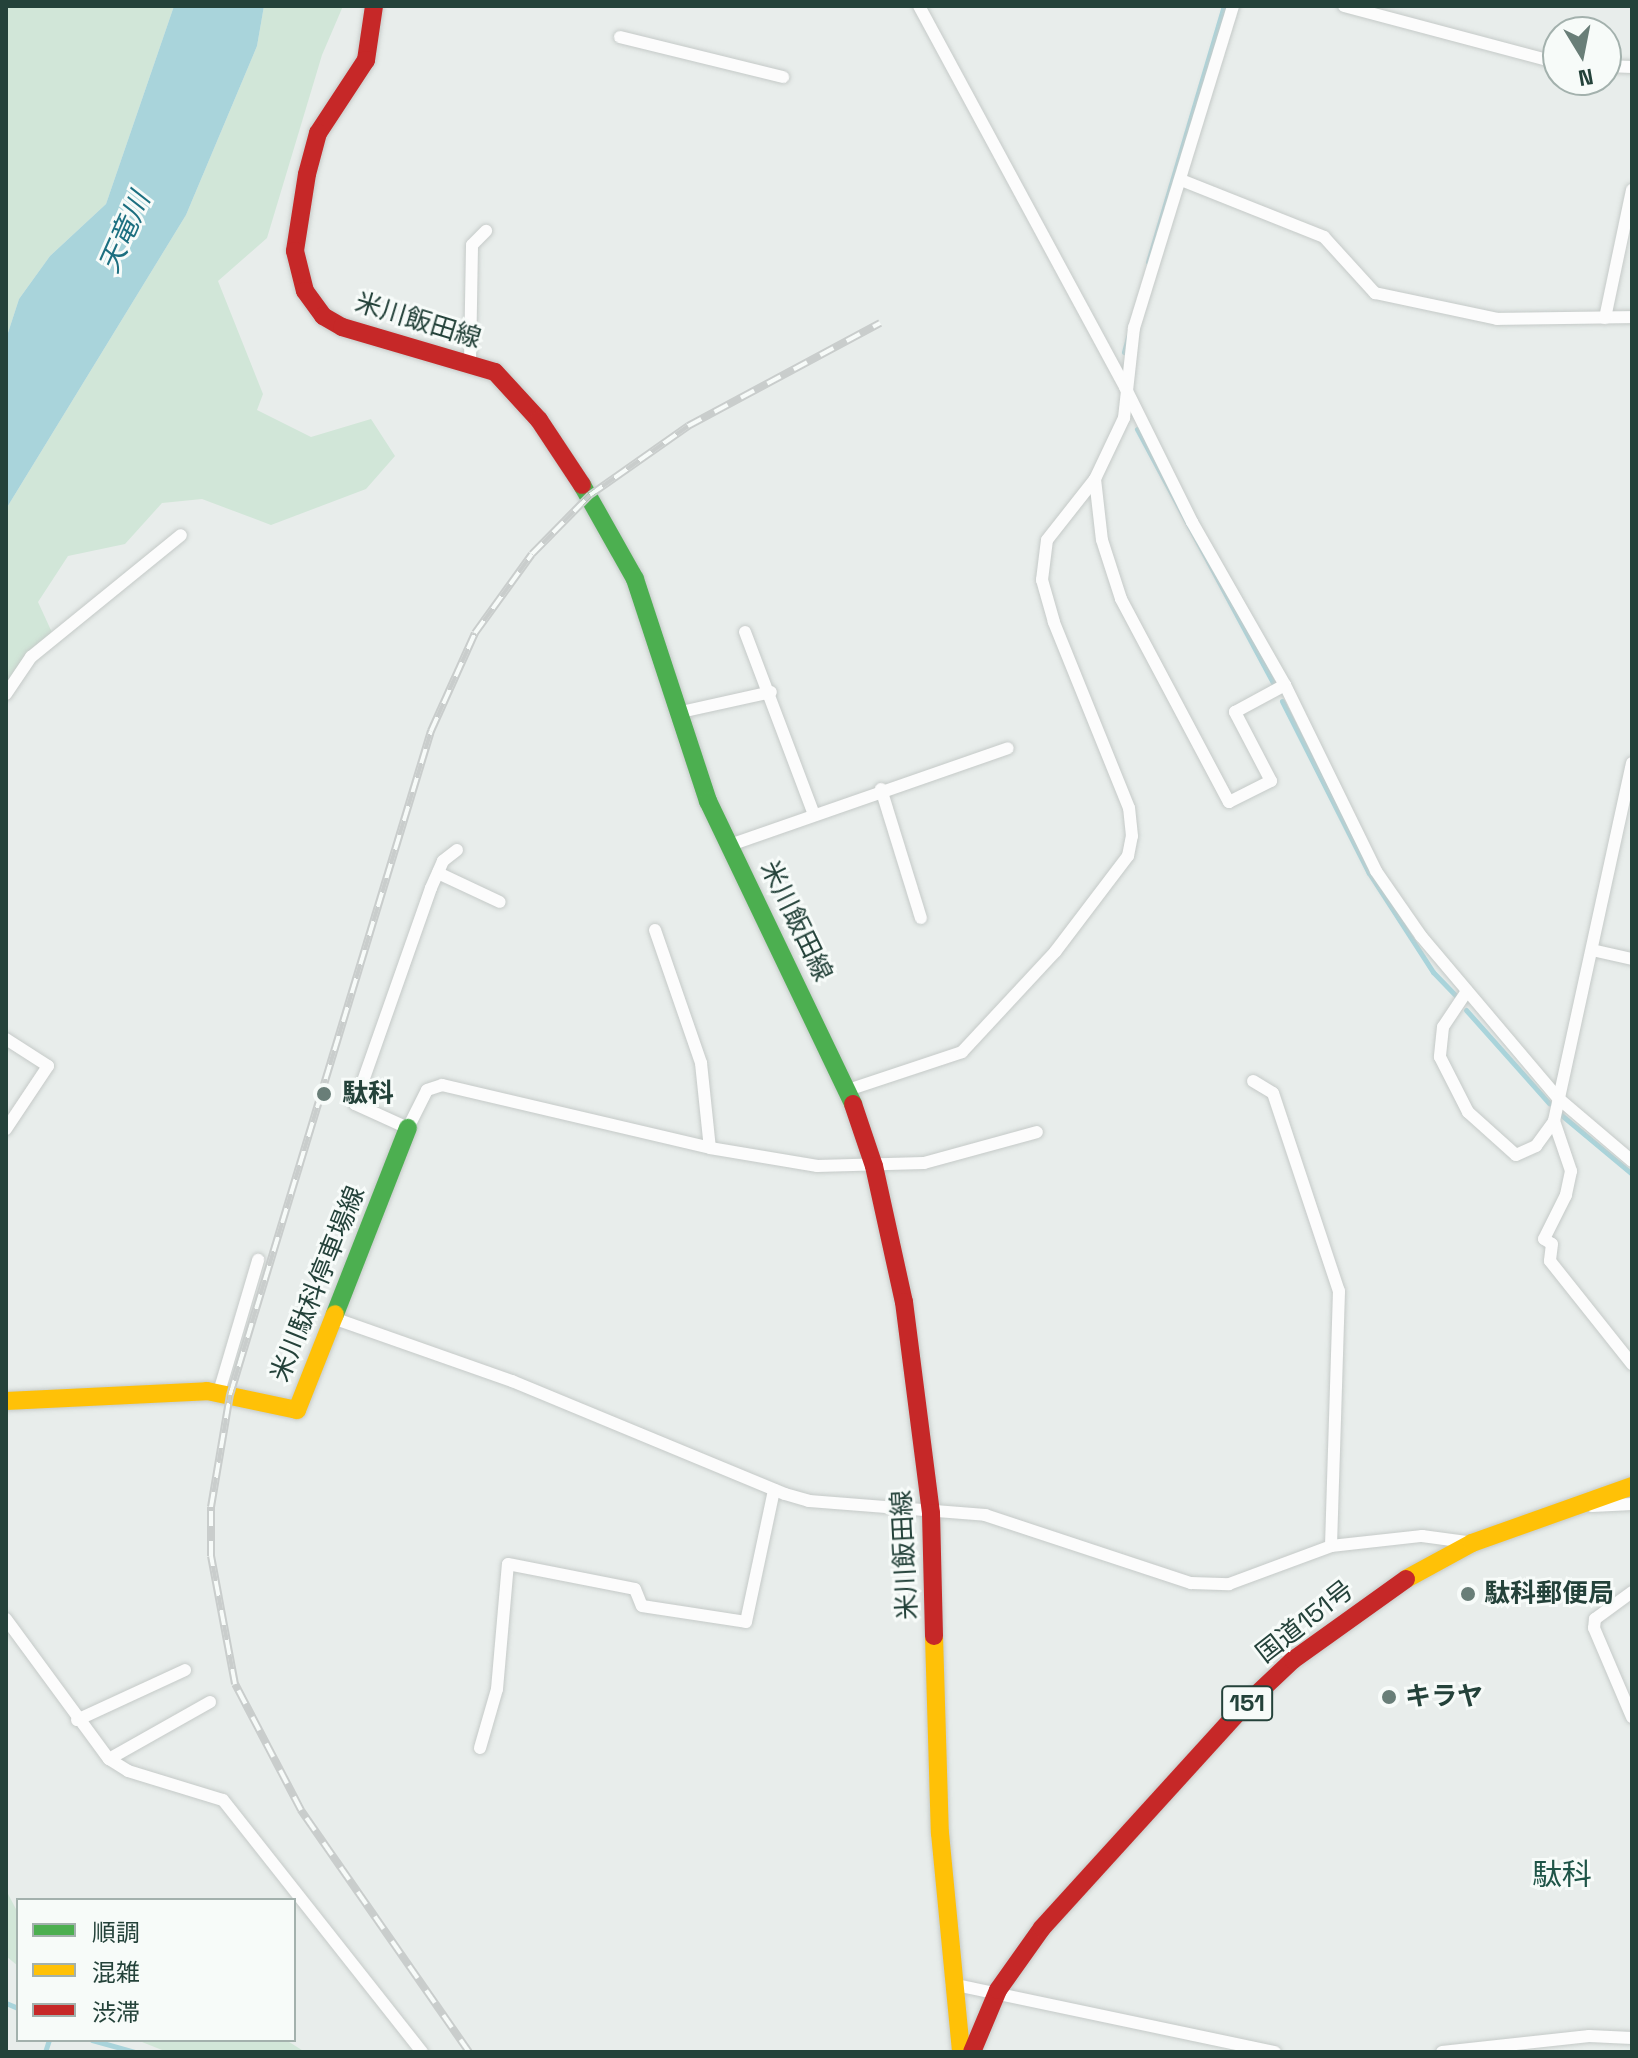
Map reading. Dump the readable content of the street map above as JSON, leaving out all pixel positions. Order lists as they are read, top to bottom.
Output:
{
  "streets": {
    "main road": [
      "米川飯田線",
      "米川駄科停車場線",
      "国道151号",
      "151"
    ]
  },
  "districts": ["駄科"],
  "water": ["天竜川"],
  "places": ["駄科", "駄科郵便局", "キラヤ"],
  "legend": ["順調", "混雑", "渋滞"],
  "north": "bottom"
}
